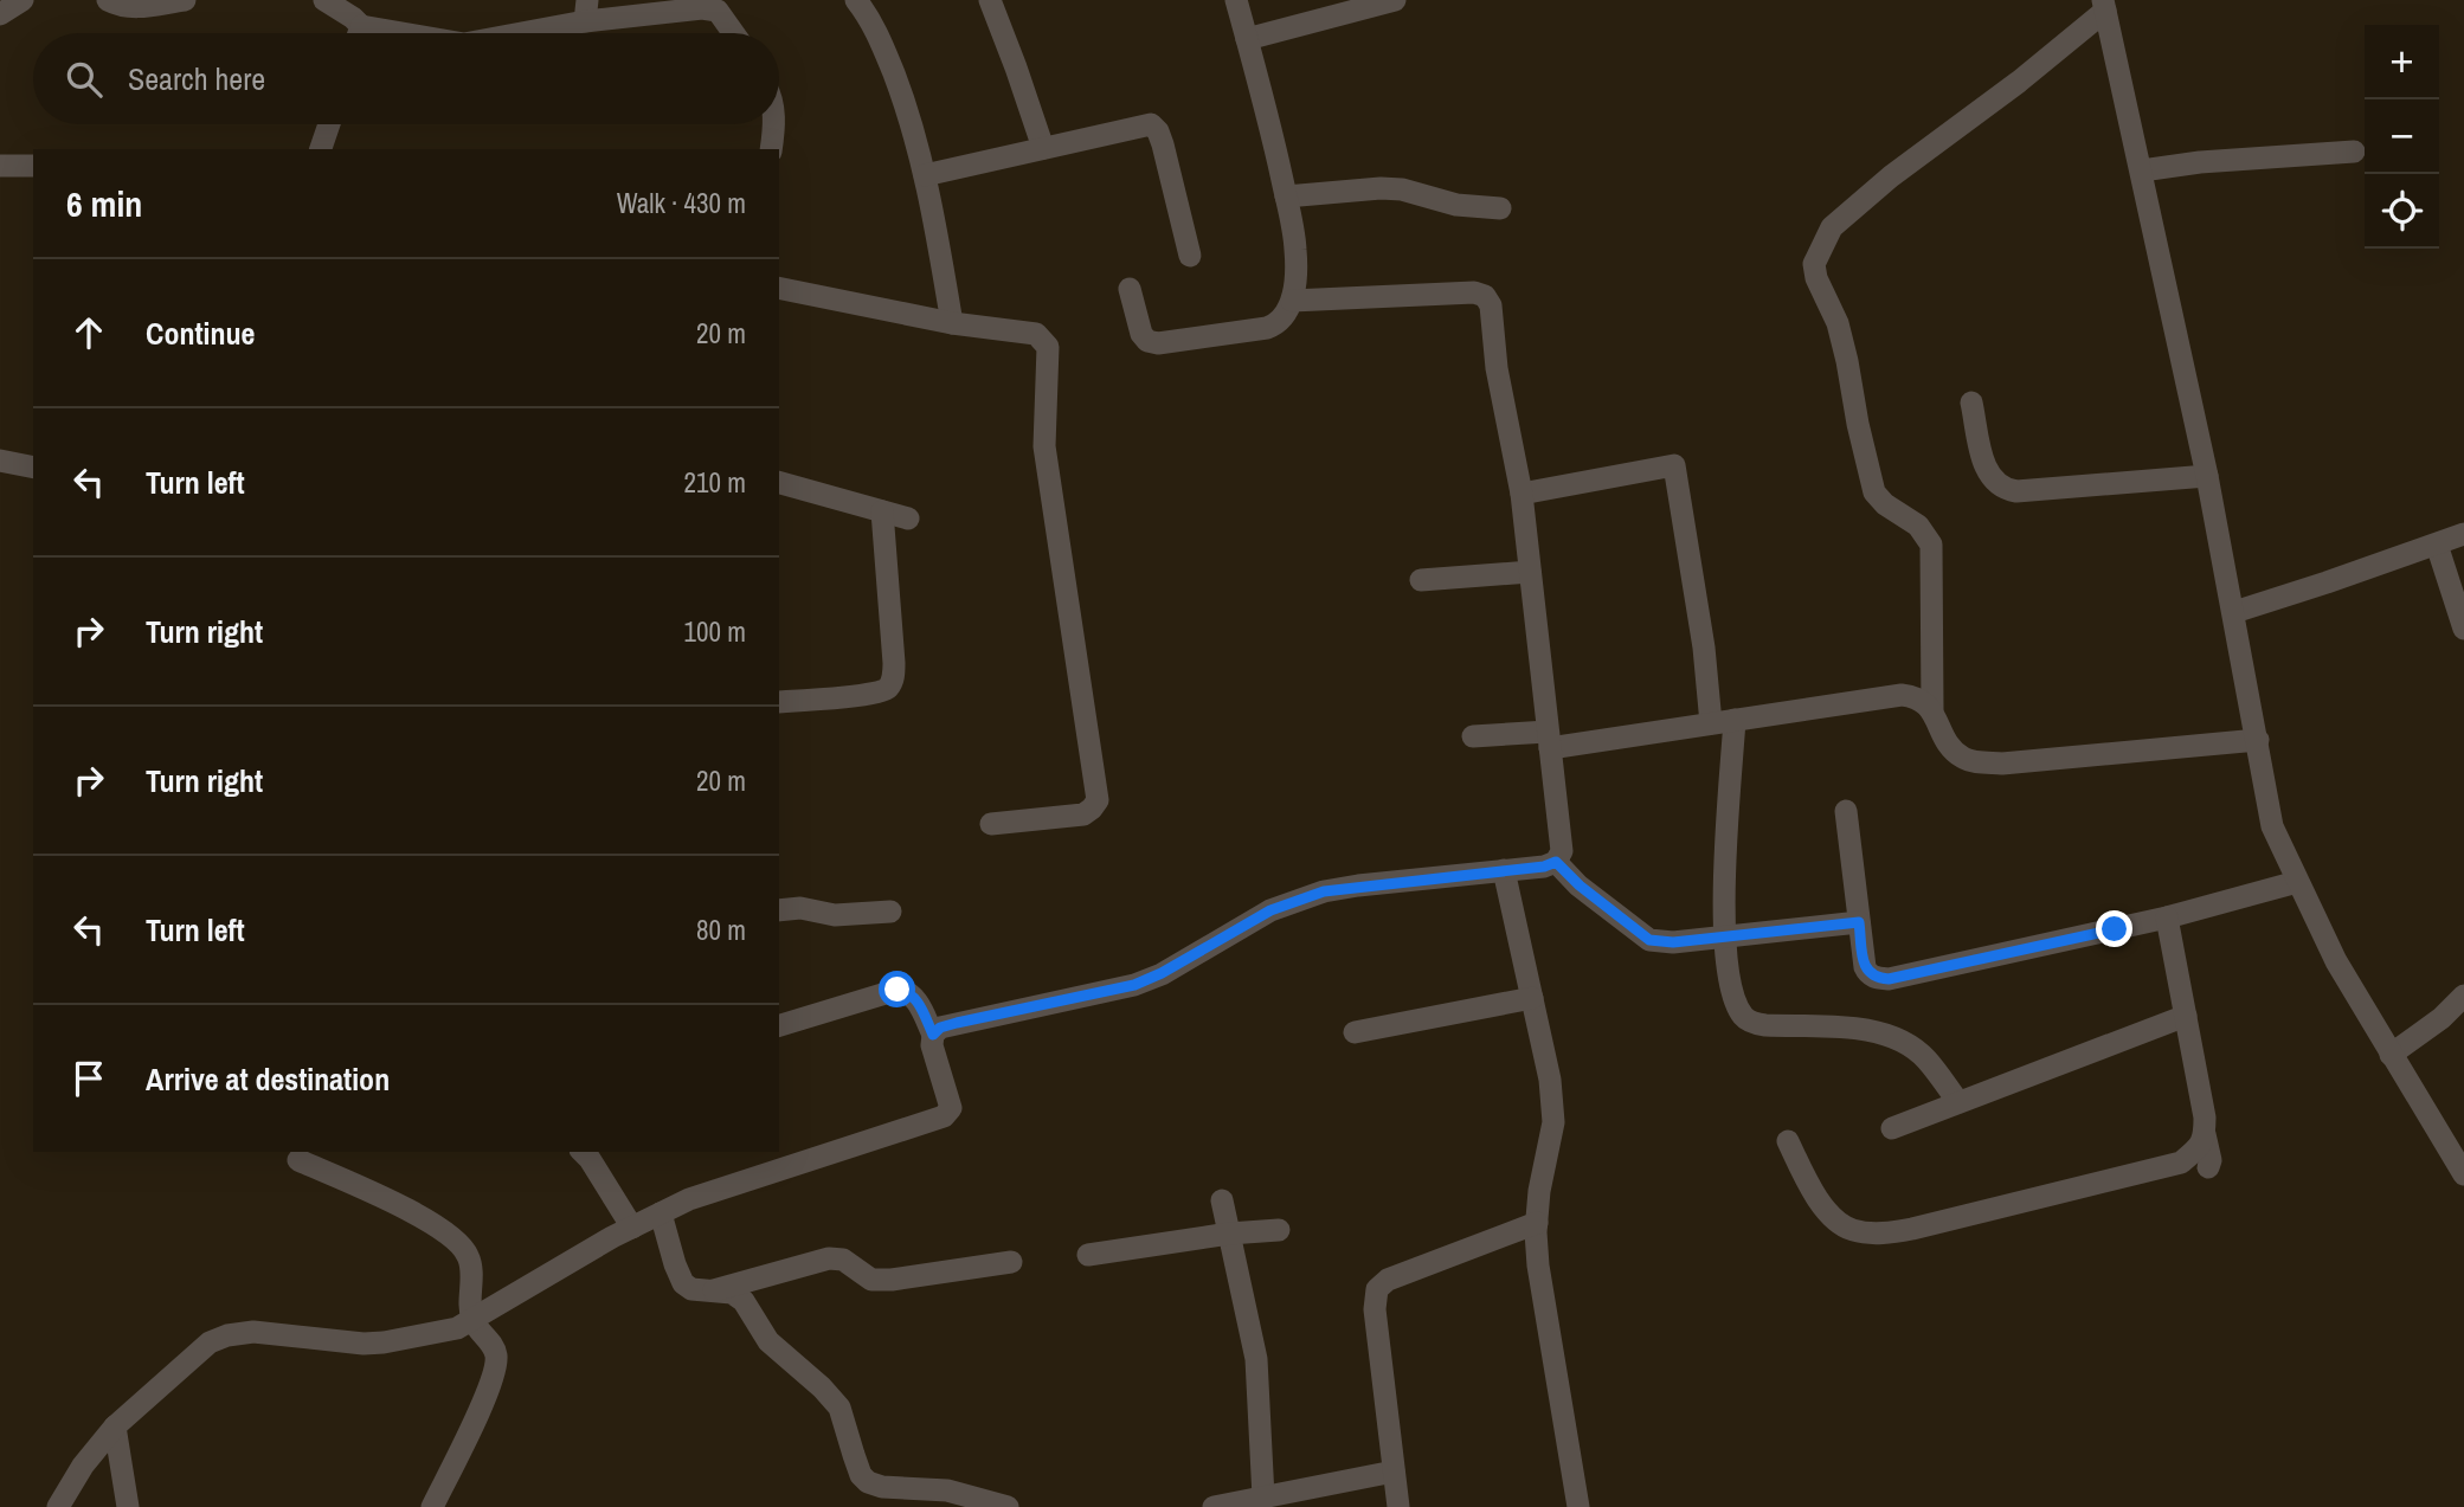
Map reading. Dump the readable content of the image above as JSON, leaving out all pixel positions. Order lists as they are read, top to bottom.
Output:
{
  "page": {
    "map_buttons": ["+", "−"],
    "search": "Search here",
    "heading": ["6 min", "Walk · 430 m"],
    "list": [
      ["Continue", "20 m"],
      ["Turn left", "210 m"],
      ["Turn right", "100 m"],
      ["Turn right", "20 m"],
      ["Turn left", "80 m"],
      "Arrive at destination"
    ]
  }
}
